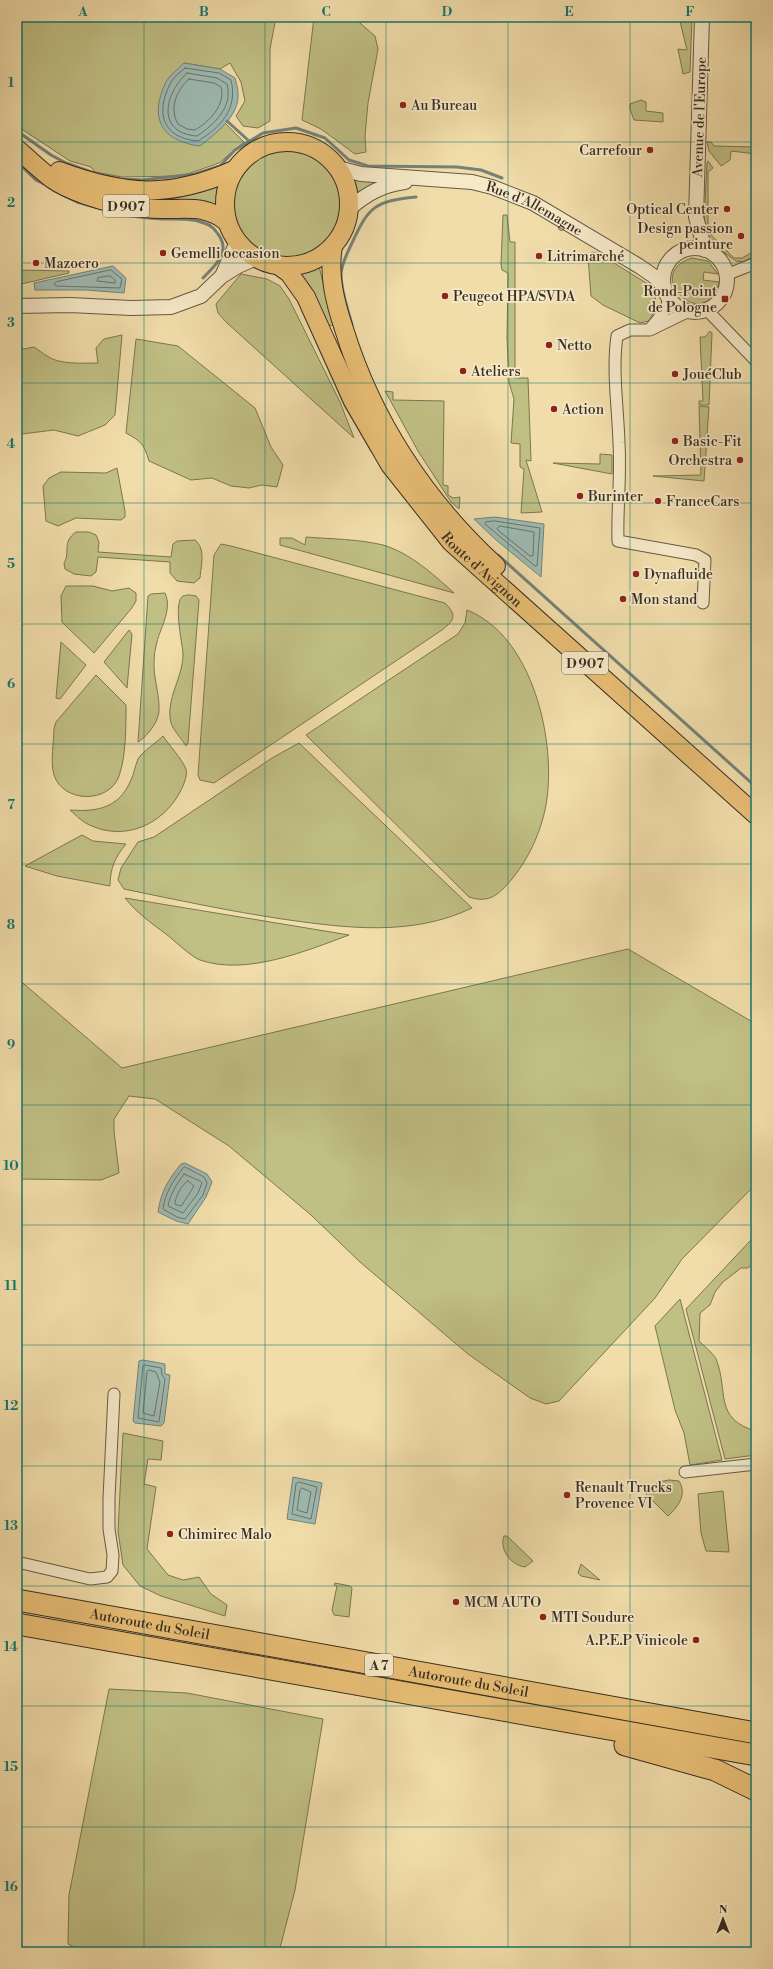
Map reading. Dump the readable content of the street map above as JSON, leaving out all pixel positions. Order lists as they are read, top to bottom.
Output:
{
  "streets": {
    "highway": ["Autoroute du Soleil", "A 7"],
    "main road": ["D 907", "Route d'Avignon"],
    "street": ["Avenue de l'Europe", "Rue d'Allemagne"]
  },
  "crossings": [
    ["Avenue de l'Europe", "Rue d'Allemagne"],
    ["D 907", "Rue d'Allemagne"],
    ["D 907", "Route d'Avignon"],
    ["Rue d'Allemagne", "Route d'Avignon"]
  ],
  "places": {
    "other": [
      "Au Bureau",
      "Carrefour",
      "Optical Center",
      "Design passion peinture",
      "Gemelli occasion",
      "Litrimarché",
      "Mazoero",
      "Peugeot HPA/SVDA",
      "Netto",
      "Ateliers",
      "JouéClub",
      "Action",
      "Basic-Fit",
      "Orchestra",
      "Burinter",
      "FranceCars",
      "Dynafluide",
      "Mon stand",
      "Renault Trucks Provence VI",
      "Chimirec Malo",
      "MCM AUTO",
      "MTI Soudure",
      "A.P.E.P Vinicole"
    ],
    "transit": ["Rond-Point de Pologne"]
  },
  "north": "top",
  "grid": {
    "columns": [
      "A",
      "B",
      "C",
      "D",
      "E",
      "F"
    ],
    "rows": [
      "1",
      "2",
      "3",
      "4",
      "5",
      "6",
      "7",
      "8",
      "9",
      "10",
      "11",
      "12",
      "13",
      "14",
      "15",
      "16"
    ]
  }
}
